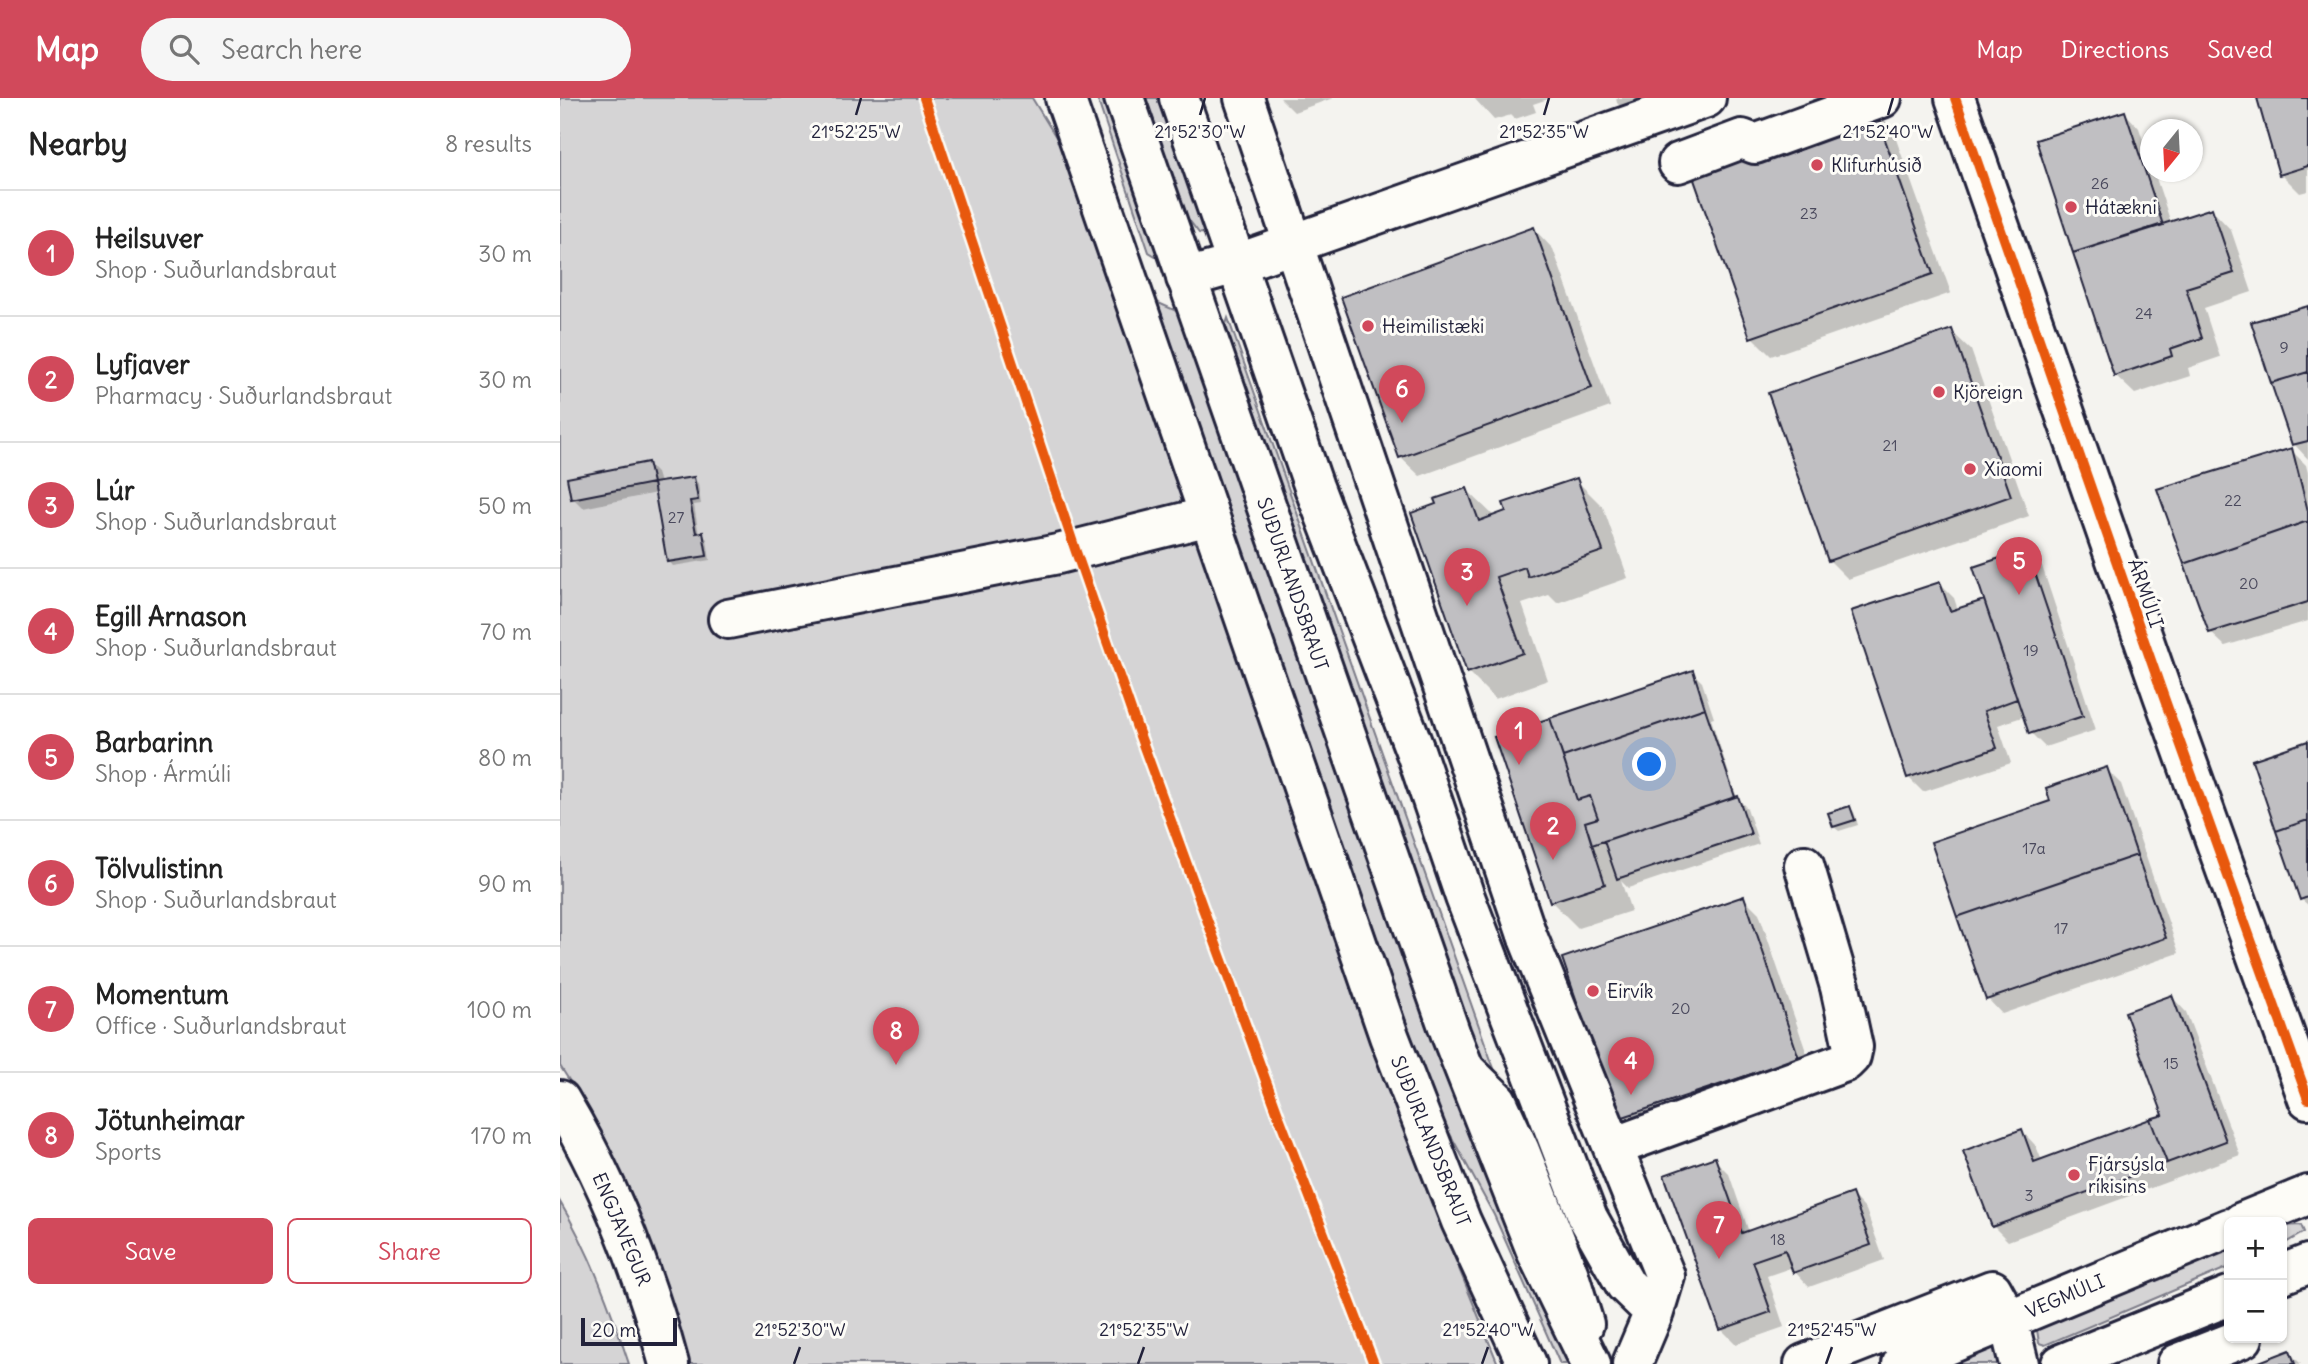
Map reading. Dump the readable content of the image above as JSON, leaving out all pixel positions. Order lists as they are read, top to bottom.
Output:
{
  "streets": {
    "main road": [
      "SUÐURLANDSBRAUT",
      "ÁRMÚLI",
      "ENGJAVEGUR",
      "VEGMÚLI"
    ]
  },
  "places": [
    "Klifurhúsið",
    "Hátækni",
    "Heimilistæki",
    "Kjöreign",
    "Xiaomi",
    "Eirvík",
    "Fjársýsla ríkisins"
  ],
  "house_numbers": [
    "26",
    "23",
    "24",
    "9",
    "21",
    "22",
    "27",
    "20",
    "19",
    "17a",
    "17",
    "20",
    "15",
    "3",
    "18"
  ],
  "scale_bar": "20 m",
  "north": "bottom",
  "page": {
    "header": "Map",
    "search": "Search here",
    "nav": ["Map", "Directions", "Saved"],
    "heading": ["Nearby", "8 results"],
    "list": [
      {
        "mark": "1",
        "name": "Heilsuver",
        "note": "Shop · Suðurlandsbraut",
        "value": "30 m"
      },
      {
        "mark": "2",
        "name": "Lyfjaver",
        "note": "Pharmacy · Suðurlandsbraut",
        "value": "30 m"
      },
      {
        "mark": "3",
        "name": "Lúr",
        "note": "Shop · Suðurlandsbraut",
        "value": "50 m"
      },
      {
        "mark": "4",
        "name": "Egill Arnason",
        "note": "Shop · Suðurlandsbraut",
        "value": "70 m"
      },
      {
        "mark": "5",
        "name": "Barbarinn",
        "note": "Shop · Ármúli",
        "value": "80 m"
      },
      {
        "mark": "6",
        "name": "Tölvulistinn",
        "note": "Shop · Suðurlandsbraut",
        "value": "90 m"
      },
      {
        "mark": "7",
        "name": "Momentum",
        "note": "Office · Suðurlandsbraut",
        "value": "100 m"
      },
      {
        "mark": "8",
        "name": "Jötunheimar",
        "note": "Sports",
        "value": "170 m"
      }
    ],
    "pins": [
      "6",
      "5",
      "3",
      "1",
      "2",
      "8",
      "4",
      "7"
    ],
    "buttons": ["Save", "Share"],
    "map_buttons": ["+", "−"],
    "scale": "20 m"
  },
  "coordinates": [
    "21°52'25\"W",
    "21°52'30\"W",
    "21°52'35\"W",
    "21°52'40\"W",
    "21°52'45\"W"
  ]
}
